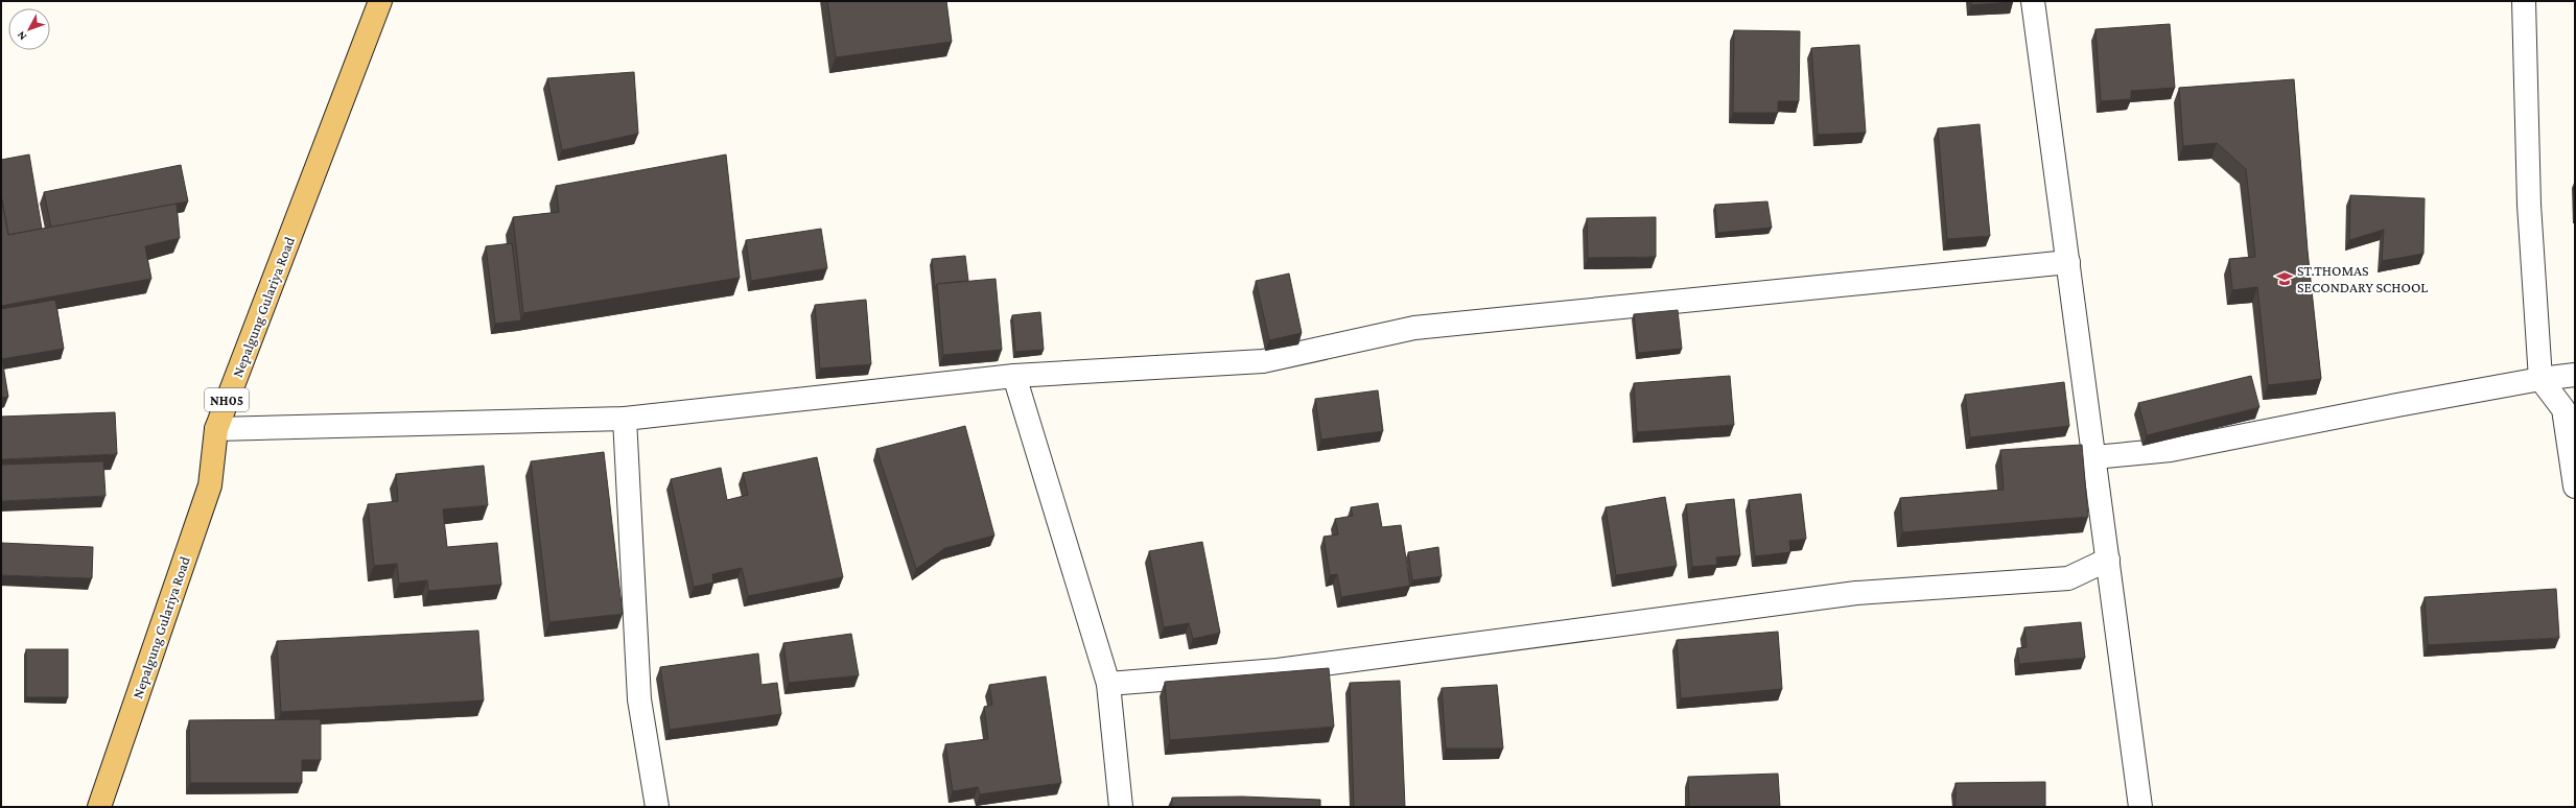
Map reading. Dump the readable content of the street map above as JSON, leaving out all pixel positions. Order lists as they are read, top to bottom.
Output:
{
  "streets": {
    "main road": ["Nepalgung Gulariya Road", "NH05"]
  },
  "places": {
    "school or university": ["ST.THOMAS SECONDARY SCHOOL"]
  },
  "north": "bottom left"
}
